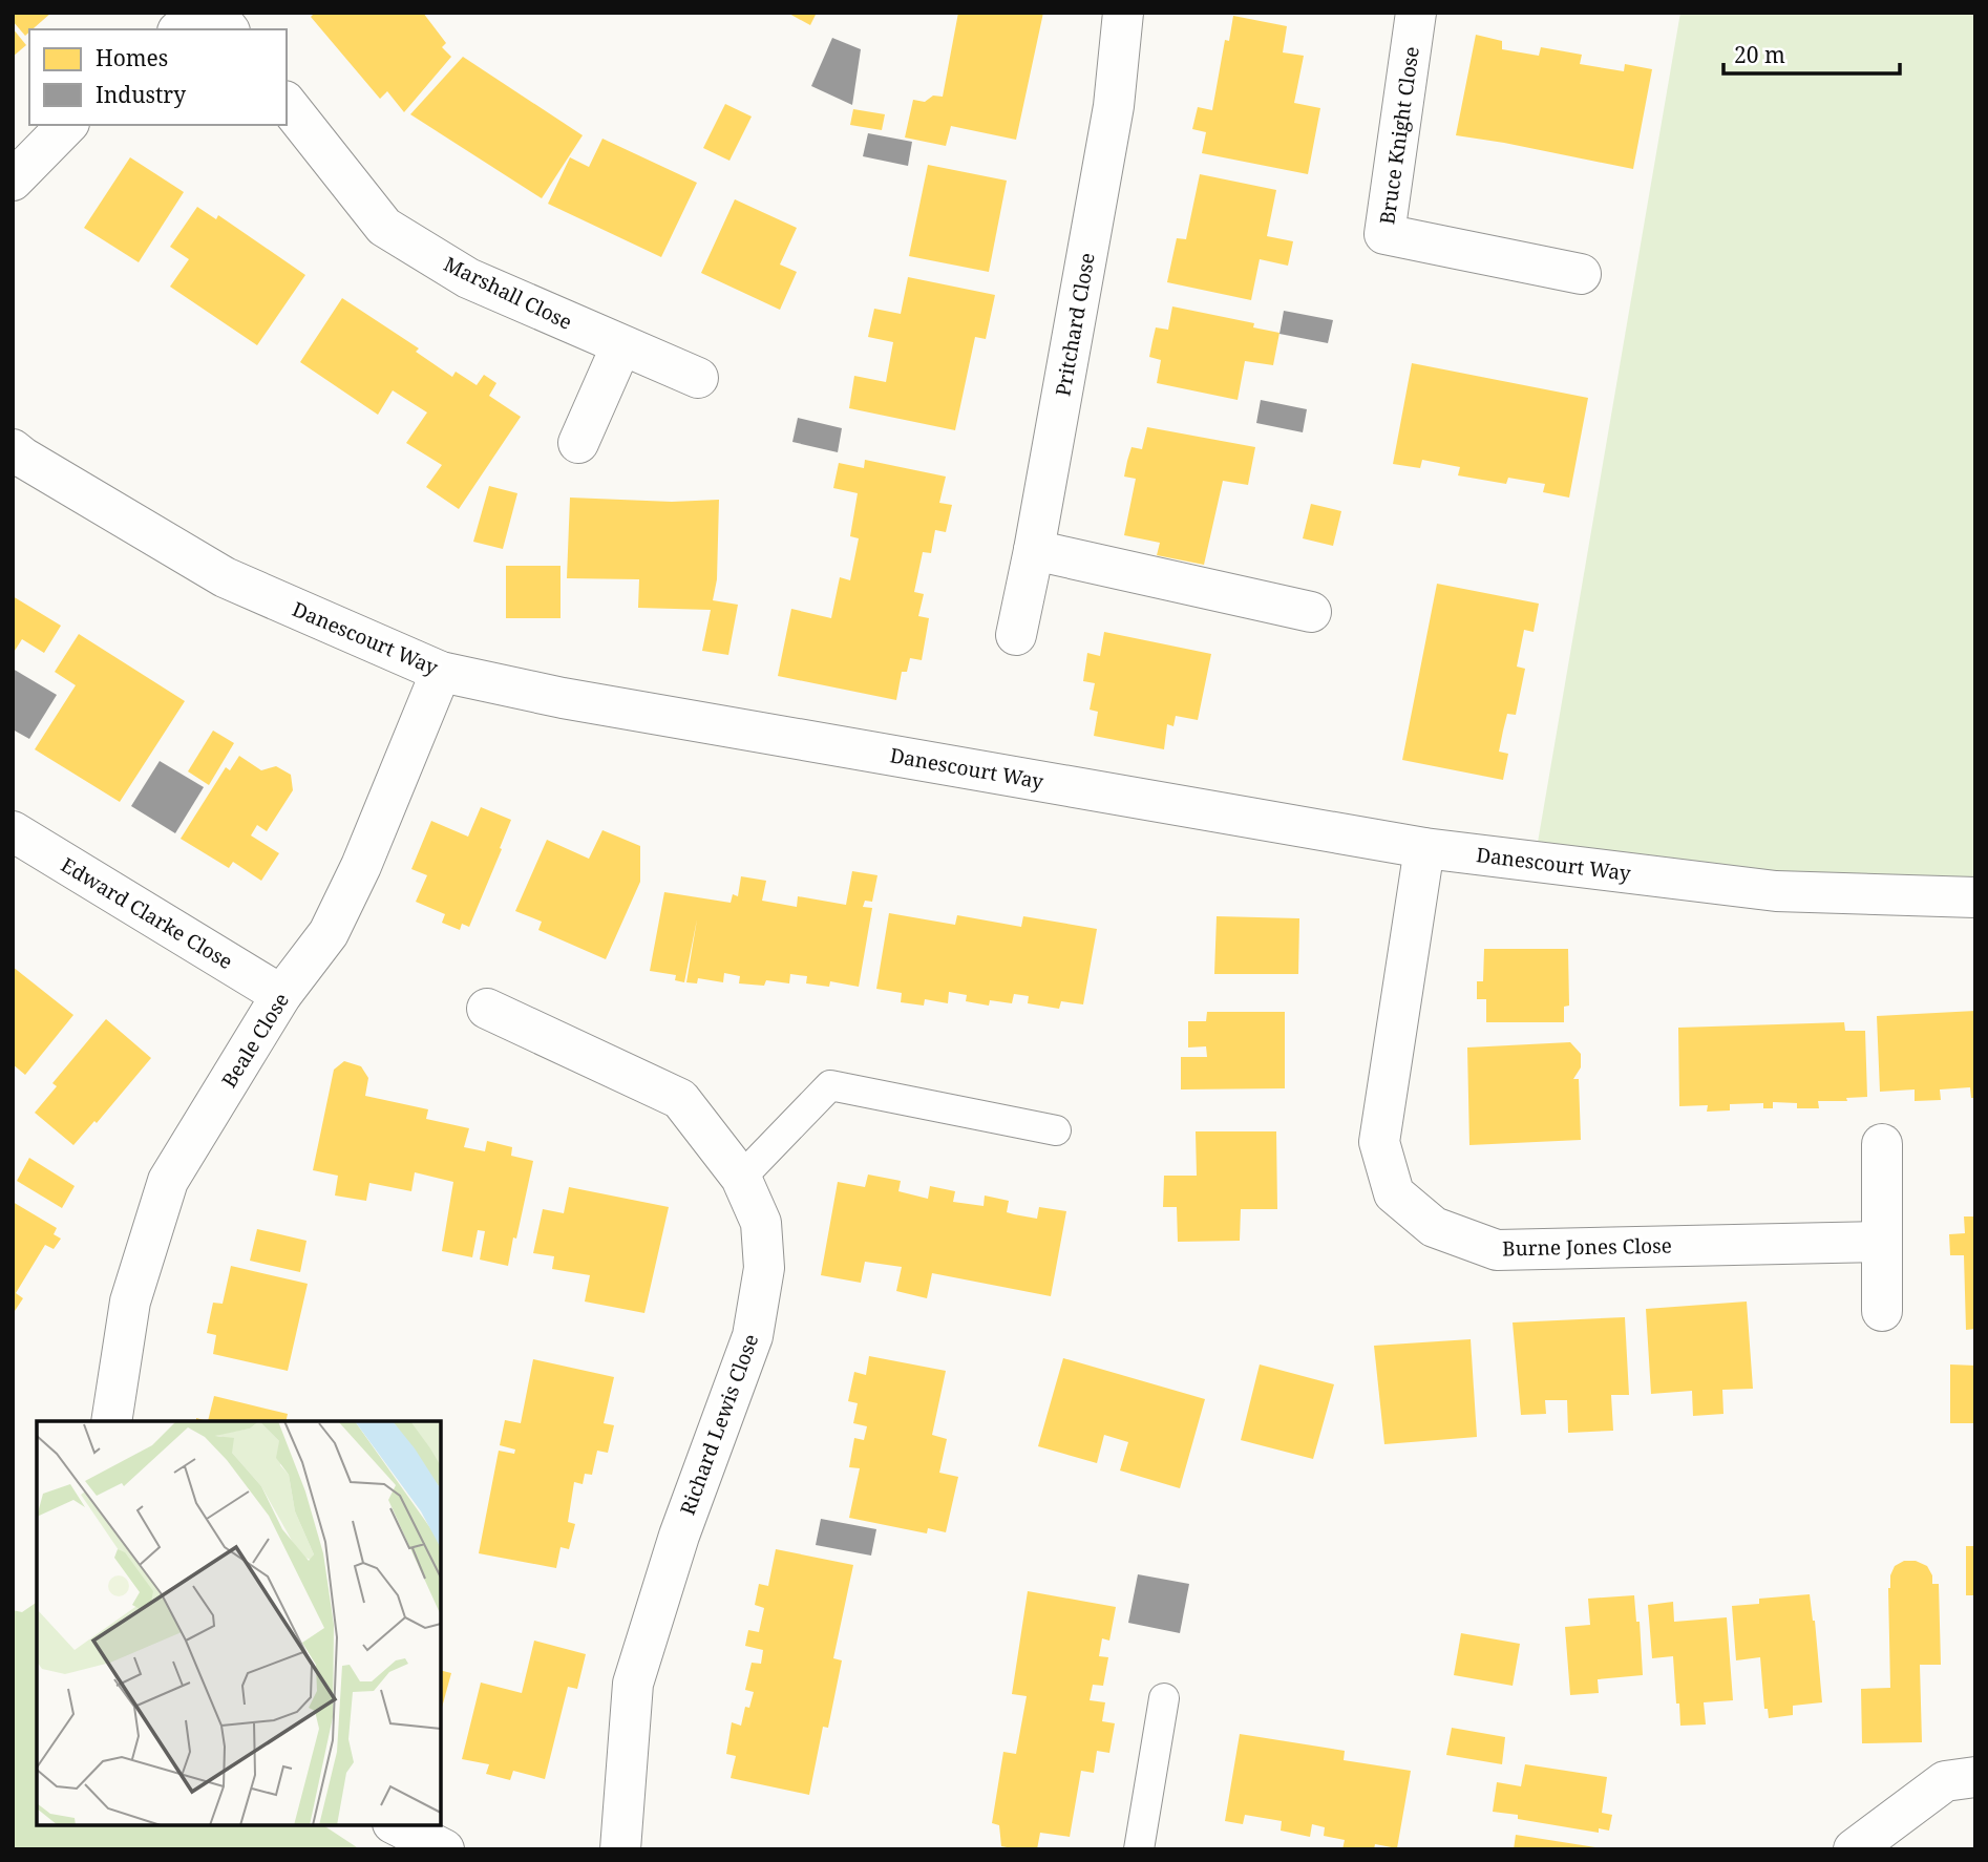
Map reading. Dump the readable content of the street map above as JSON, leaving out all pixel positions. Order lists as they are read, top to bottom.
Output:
{
  "streets": {
    "street": [
      "Bruce Knight Close",
      "Marshall Close",
      "Pritchard Close",
      "Danescourt Way",
      "Edward Clarke Close",
      "Beale Close",
      "Burne Jones Close",
      "Richard Lewis Close"
    ]
  },
  "crossings": [
    ["Danescourt Way", "Beale Close"],
    ["Danescourt Way", "Burne Jones Close"],
    ["Edward Clarke Close", "Beale Close"]
  ],
  "legend": ["Homes", "Industry"],
  "scale_bar": "20 m"
}
